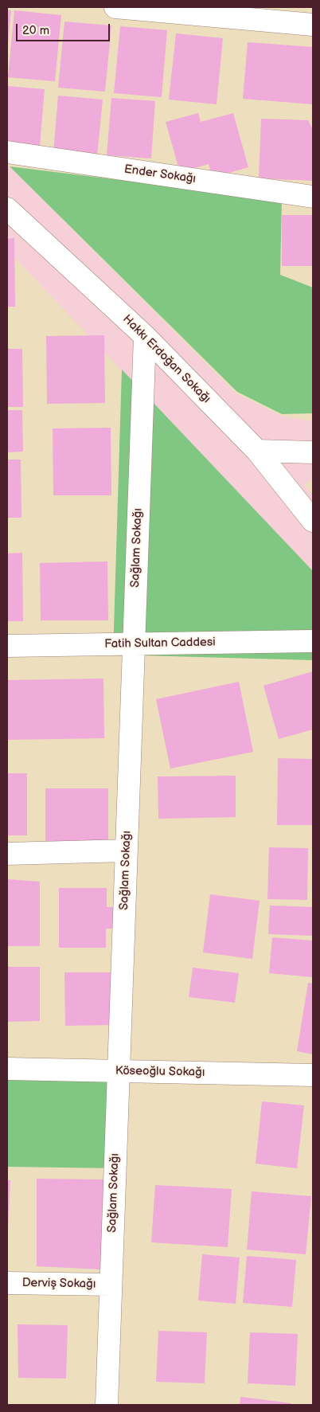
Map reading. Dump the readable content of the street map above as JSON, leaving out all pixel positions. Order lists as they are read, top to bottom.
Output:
{
  "streets": {
    "street": [
      "Ender Sokağı",
      "Hakkı Erdoğan Sokağı",
      "Sağlam Sokağı",
      "Fatih Sultan Caddesi",
      "Köseoğlu Sokağı",
      "Derviş Sokağı"
    ]
  },
  "crossings": [
    ["Hakkı Erdoğan Sokağı", "Sağlam Sokağı"],
    ["Sağlam Sokağı", "Fatih Sultan Caddesi"],
    ["Sağlam Sokağı", "Köseoğlu Sokağı"],
    ["Sağlam Sokağı", "Derviş Sokağı"]
  ],
  "scale_bar": "20 m"
}
